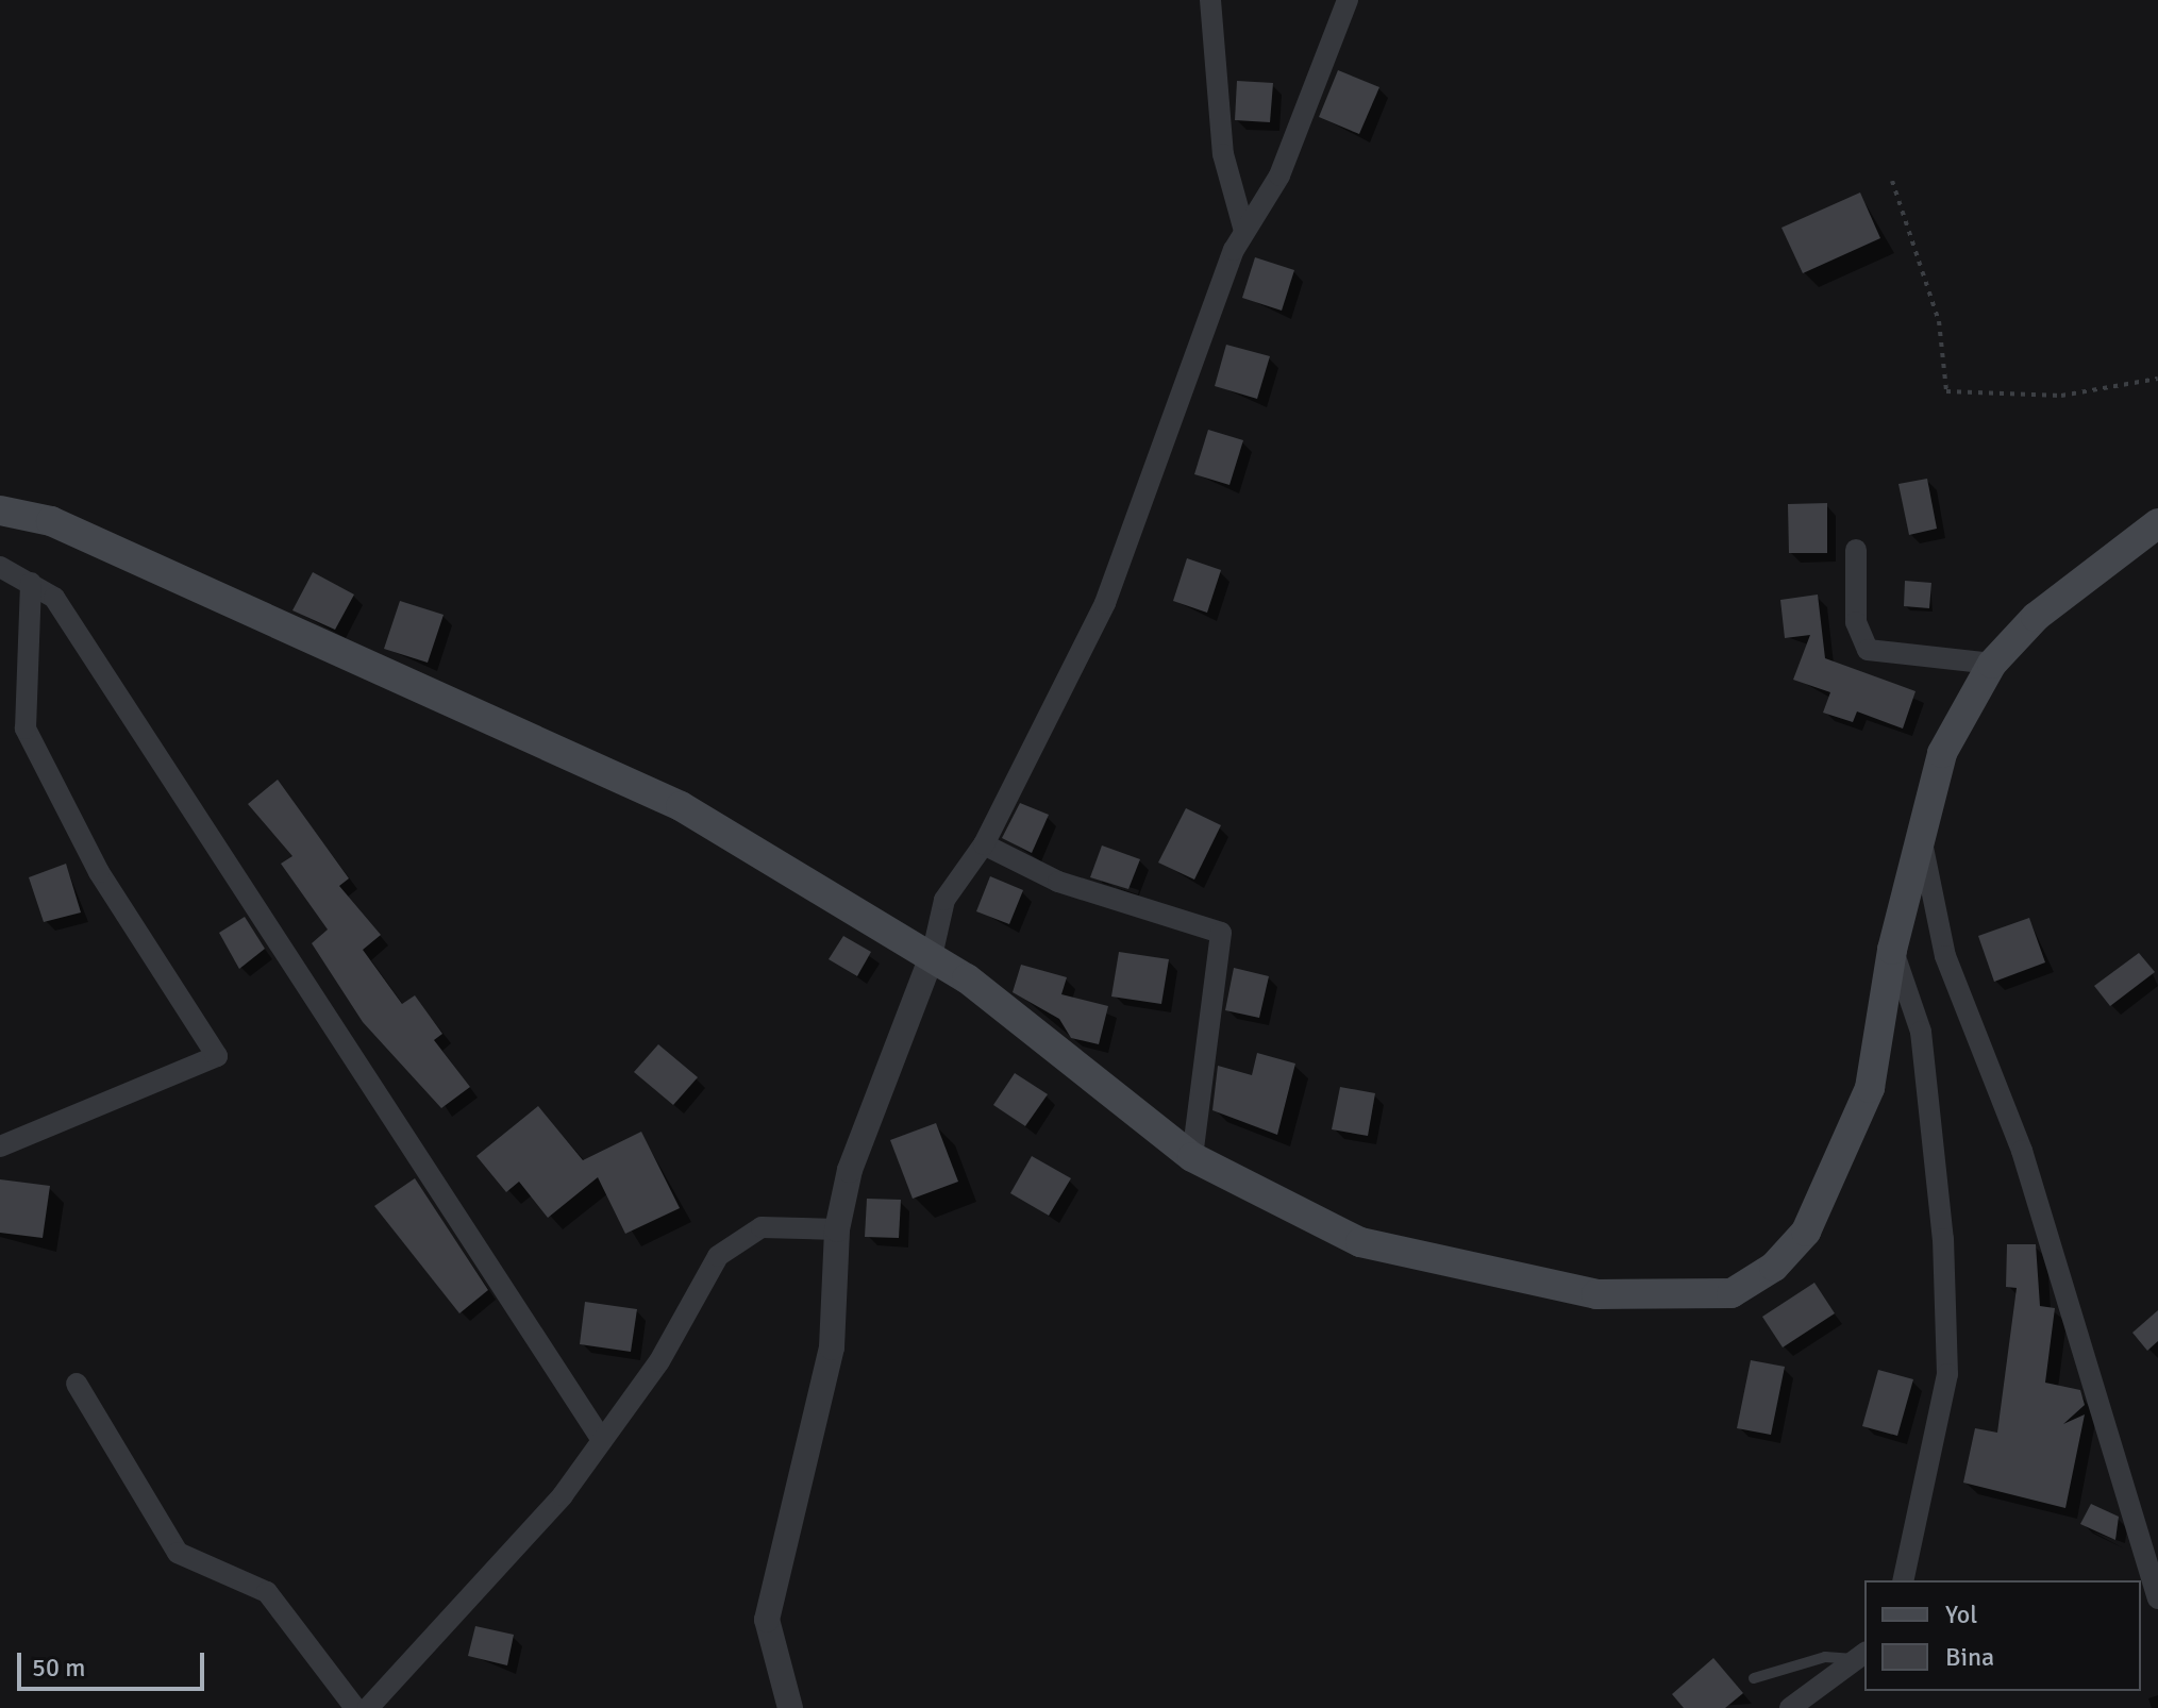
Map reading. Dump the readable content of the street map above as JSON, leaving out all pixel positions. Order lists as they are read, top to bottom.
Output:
{
  "legend": ["Yol", "Bina"],
  "scale_bar": "50 m"
}
